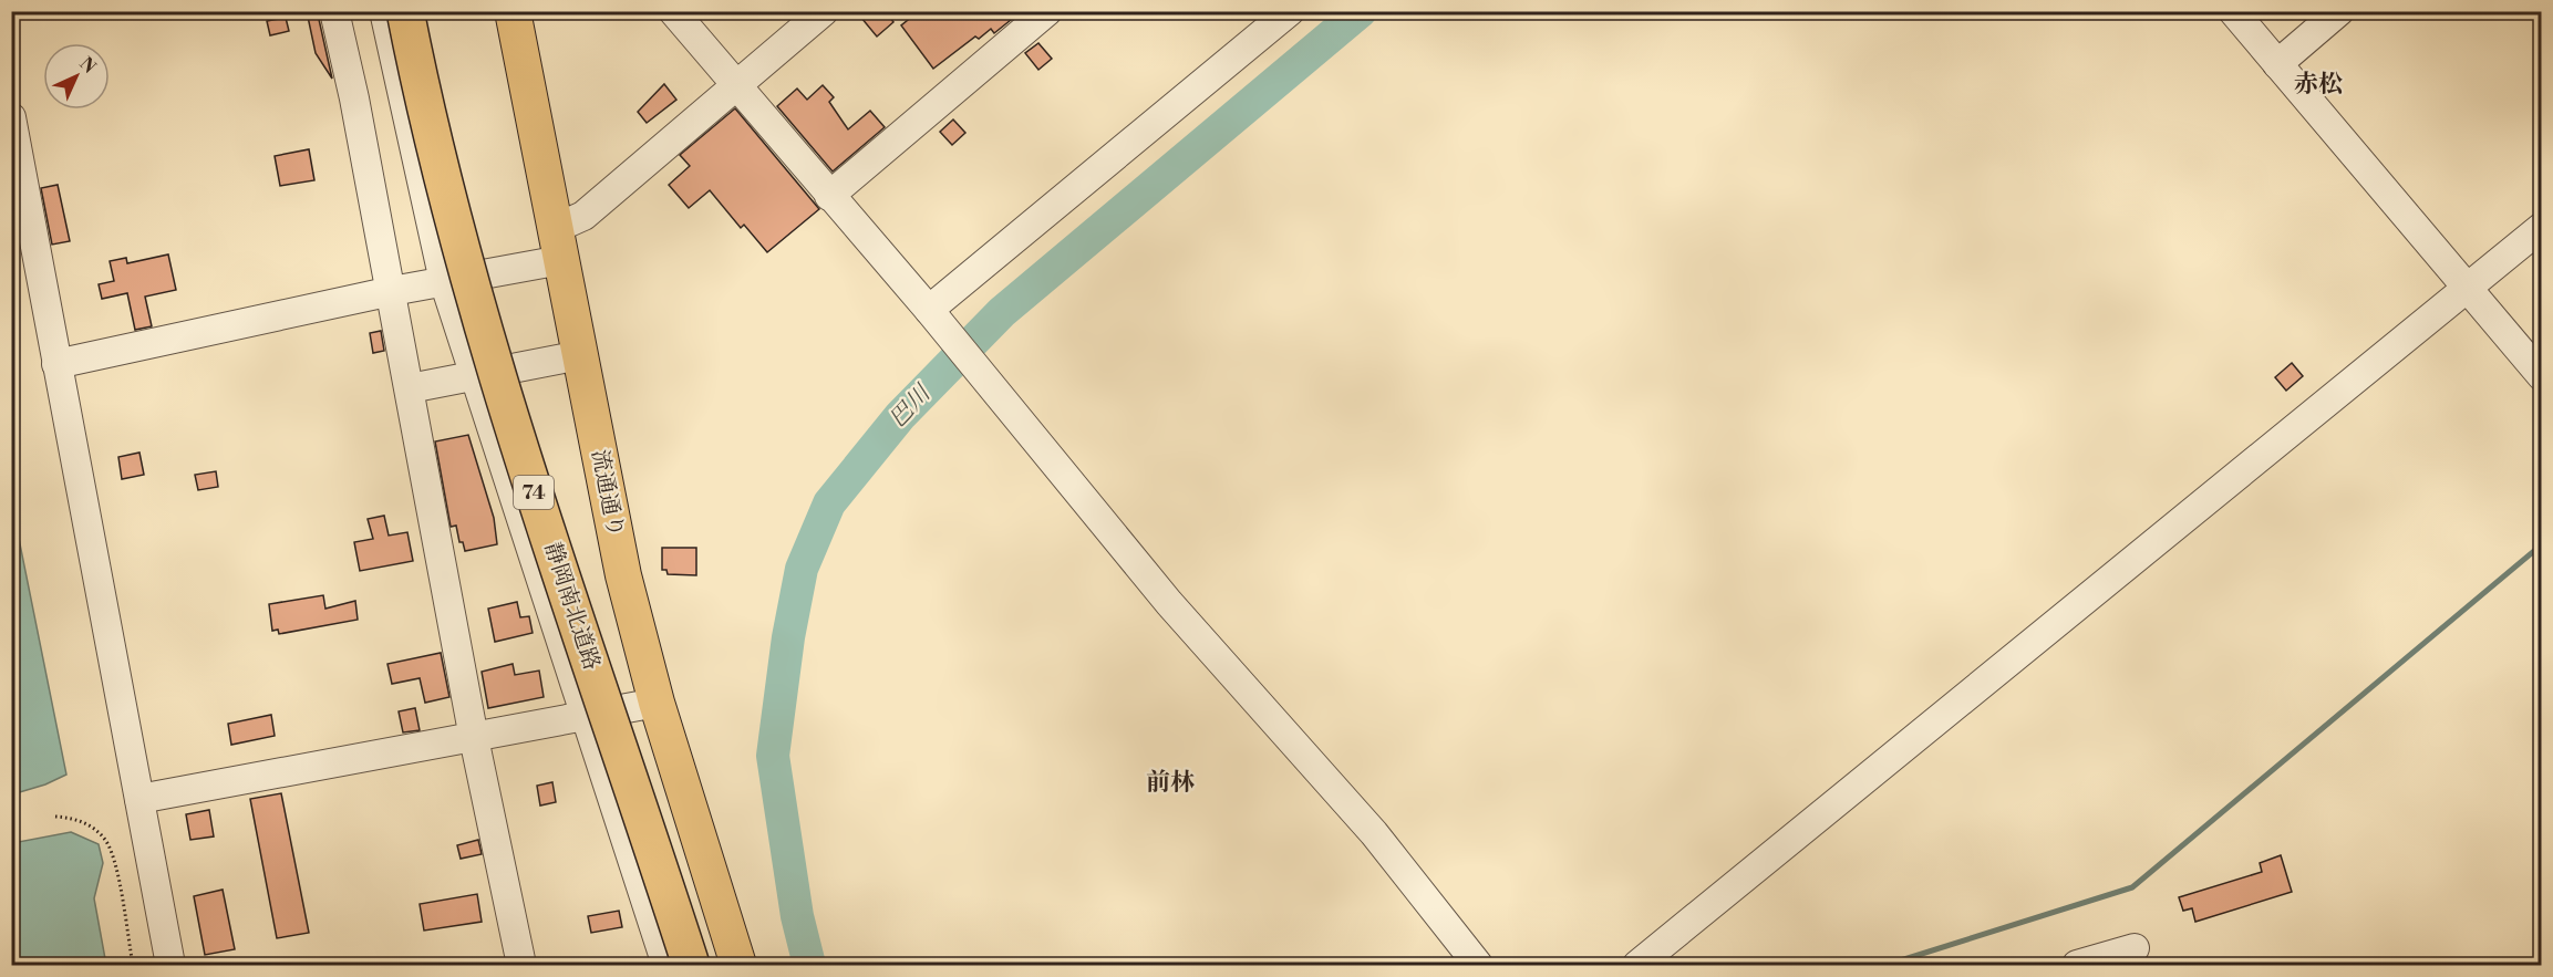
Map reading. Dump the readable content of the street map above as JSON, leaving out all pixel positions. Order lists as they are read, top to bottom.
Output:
{
  "streets": {
    "highway": ["74", "静岡南北道路"],
    "main road": ["流通通り"]
  },
  "districts": ["赤松", "前林"],
  "water": ["巴川"],
  "north": "top right"
}
